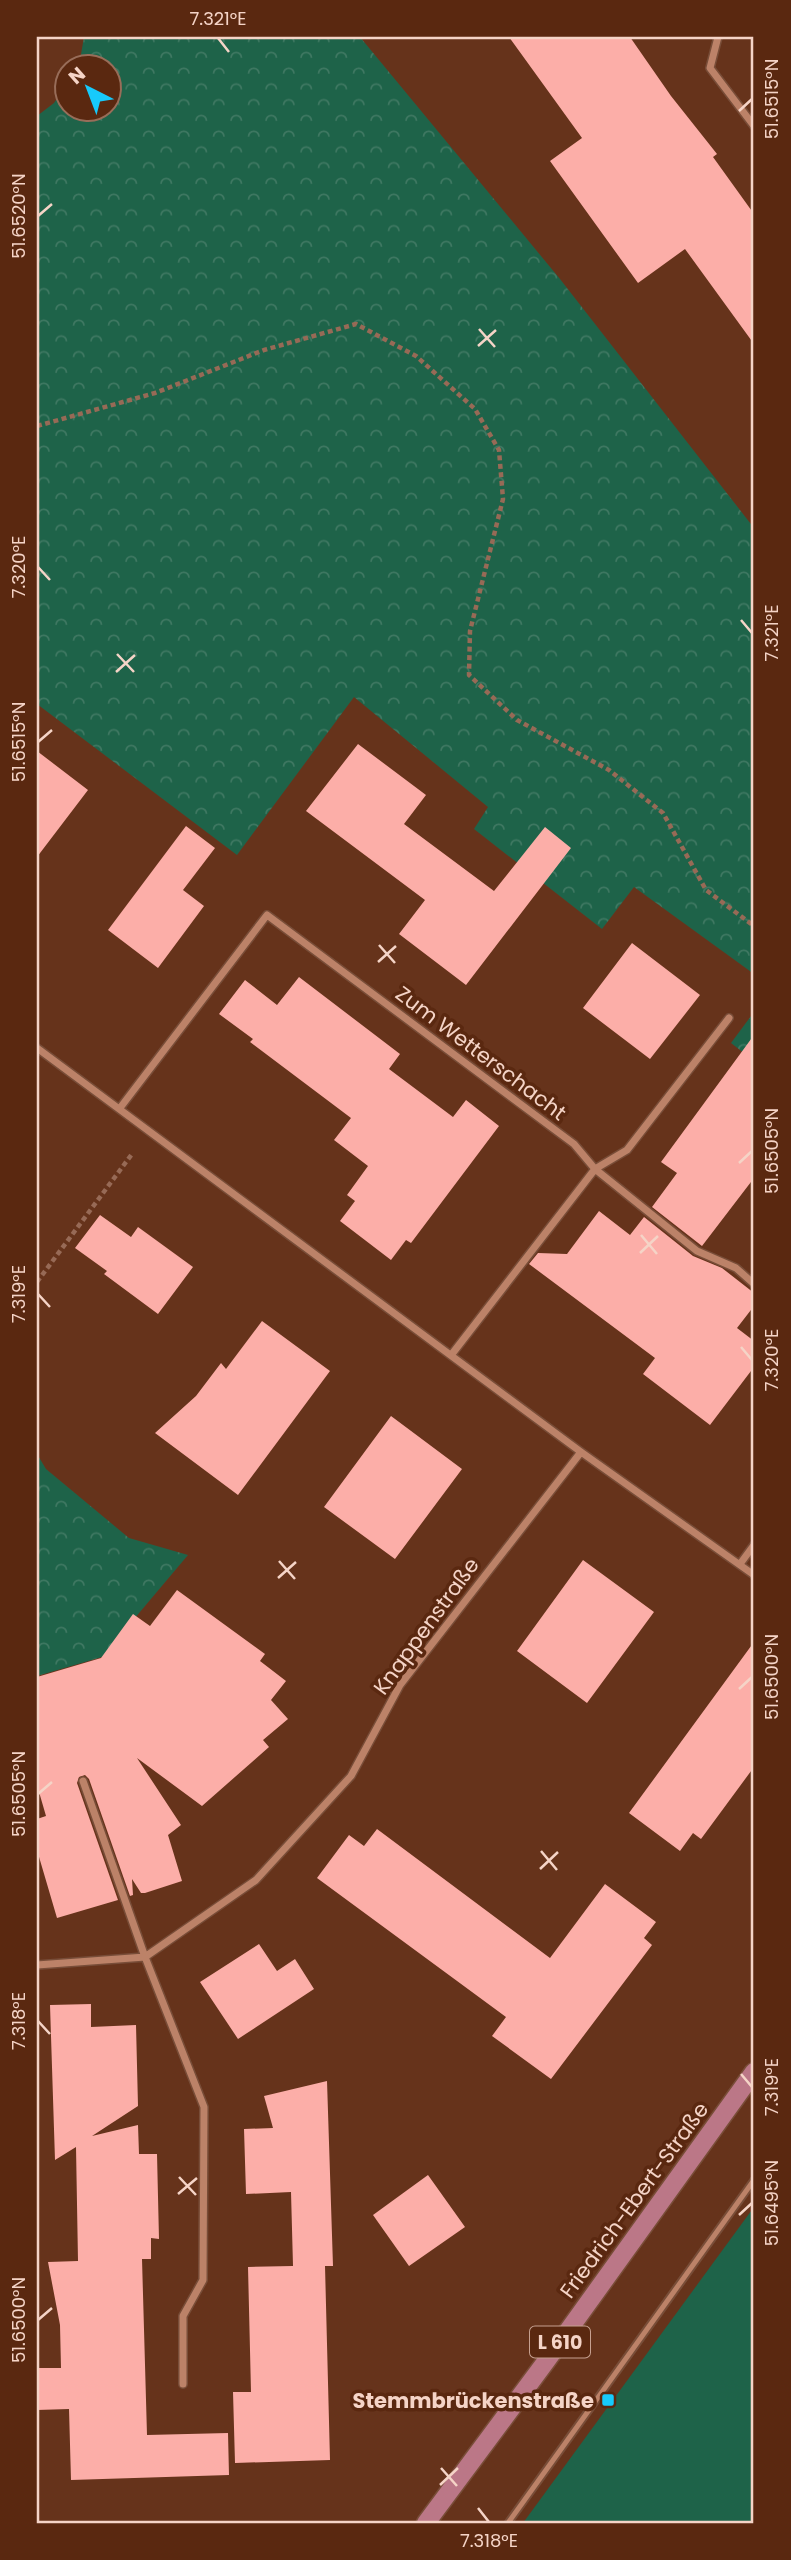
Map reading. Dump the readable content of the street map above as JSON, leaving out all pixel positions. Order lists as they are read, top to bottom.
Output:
{
  "streets": {
    "main road": ["Friedrich-Ebert-Straße", "L 610"],
    "street": ["Zum Wetterschacht", "Knappenstraße"]
  },
  "places": {
    "transit": ["Stemmbrückenstraße"]
  },
  "north": "top left",
  "coordinates": [
    "7.321°E",
    "51.6515°N",
    "51.6520°N",
    "7.320°E",
    "51.6505°N",
    "7.319°E",
    "51.6500°N",
    "7.318°E",
    "51.6495°N"
  ]
}
